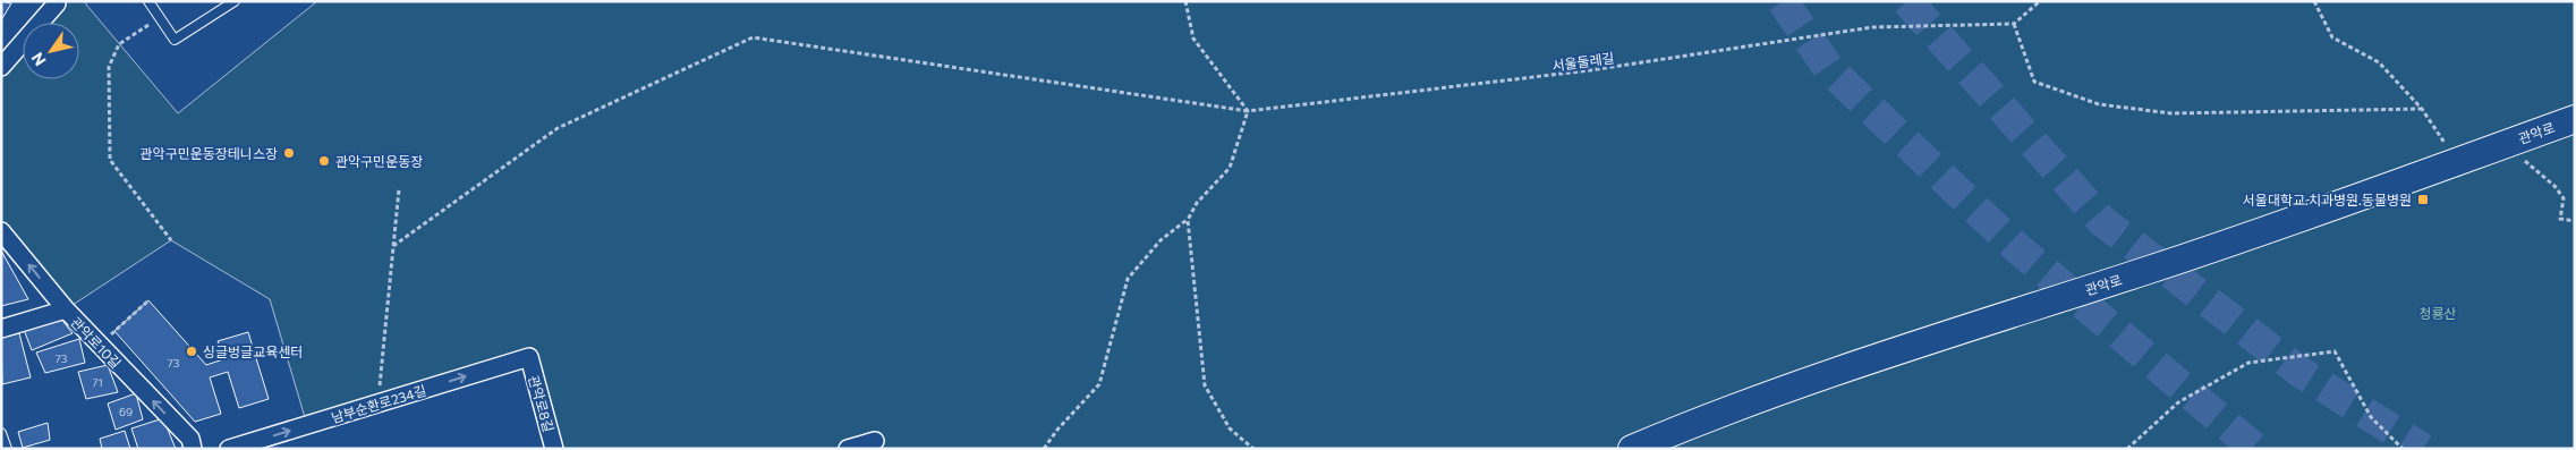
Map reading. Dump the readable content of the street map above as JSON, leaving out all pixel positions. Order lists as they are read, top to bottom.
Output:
{
  "streets": {
    "main road": ["관악로"],
    "street": ["관악로10길", "남부순환로234길", "관악로8길"],
    "path": ["서울둘레길"]
  },
  "crossings": [
    ["남부순환로234길", "관악로8길"]
  ],
  "one_way": ["관악로10길", "남부순환로234길"],
  "parks": ["청룡산"],
  "places": {
    "other": ["관악구민운동장테니스장", "관악구민운동장", "싱글벙글교육센터"],
    "transit": ["서울대학교.치과병원.동물병원"]
  },
  "house_numbers": [
    "73",
    "73",
    "71",
    "69"
  ],
  "north": "bottom left"
}
